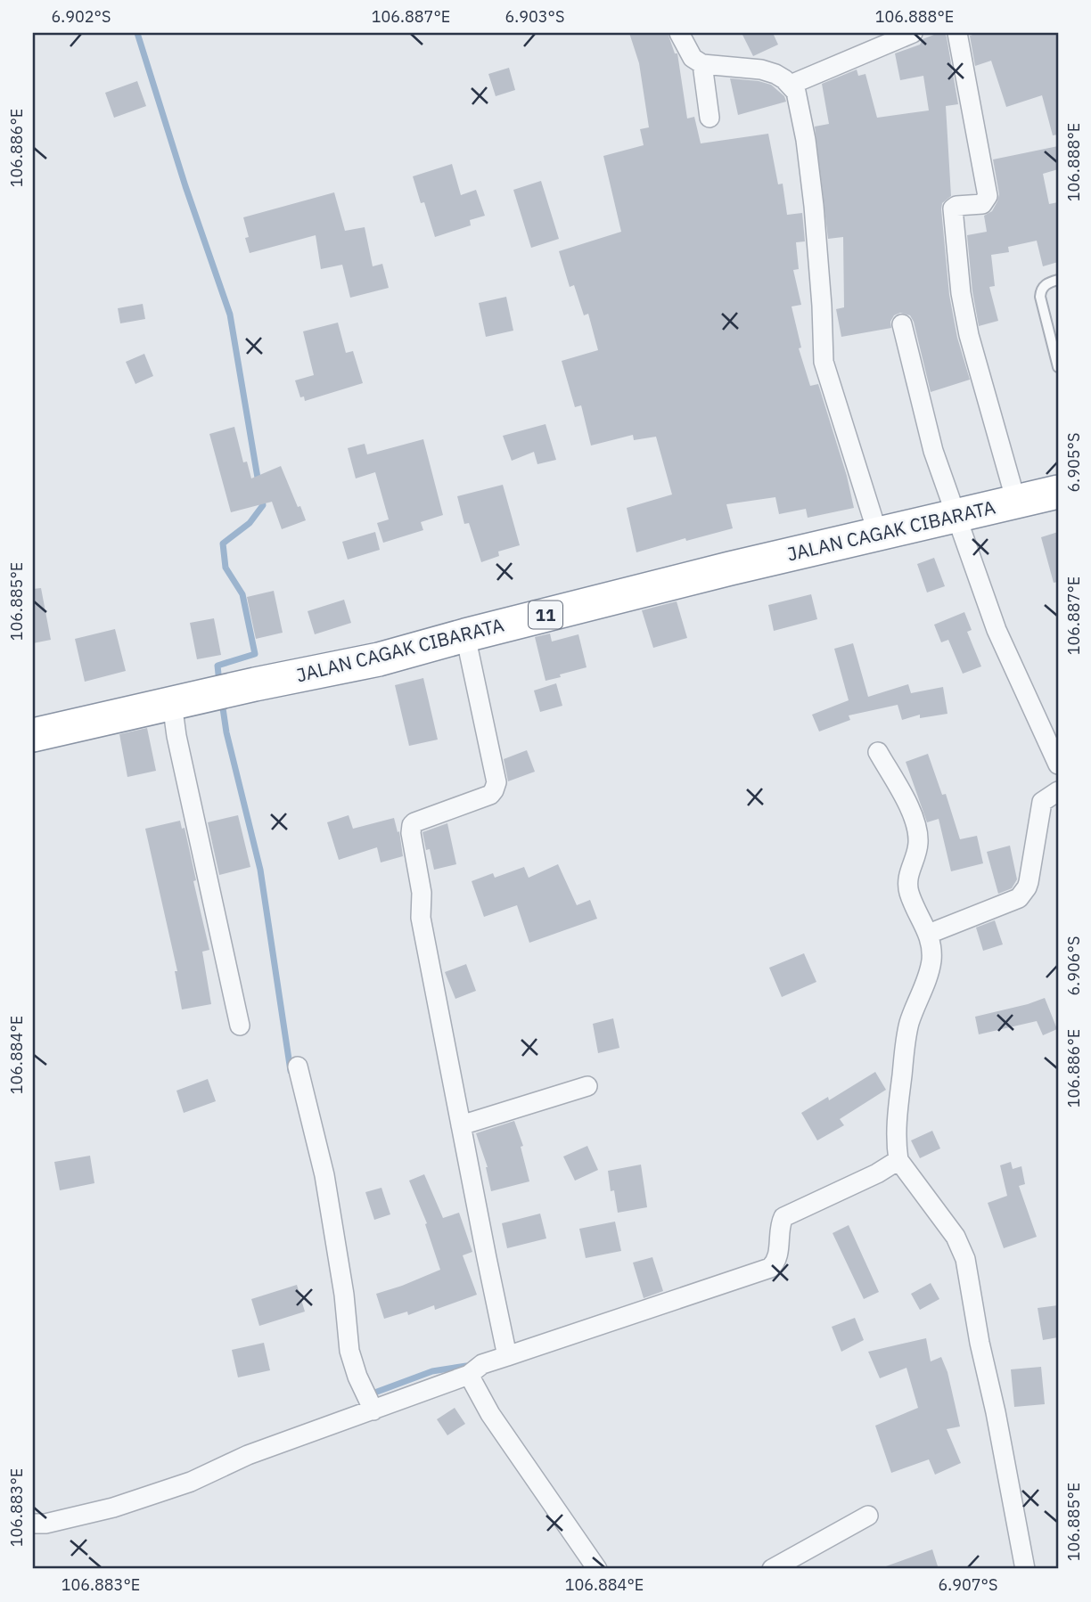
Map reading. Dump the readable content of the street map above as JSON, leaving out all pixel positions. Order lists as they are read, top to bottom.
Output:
{
  "streets": {
    "highway": ["JALAN CAGAK CIBARATA", "11"]
  },
  "coordinates": [
    "6.902°S",
    "106.887°E",
    "6.903°S",
    "106.888°E",
    "106.886°E",
    "6.905°S",
    "106.885°E",
    "6.906°S",
    "106.884°E",
    "106.883°E",
    "6.907°S"
  ]
}
